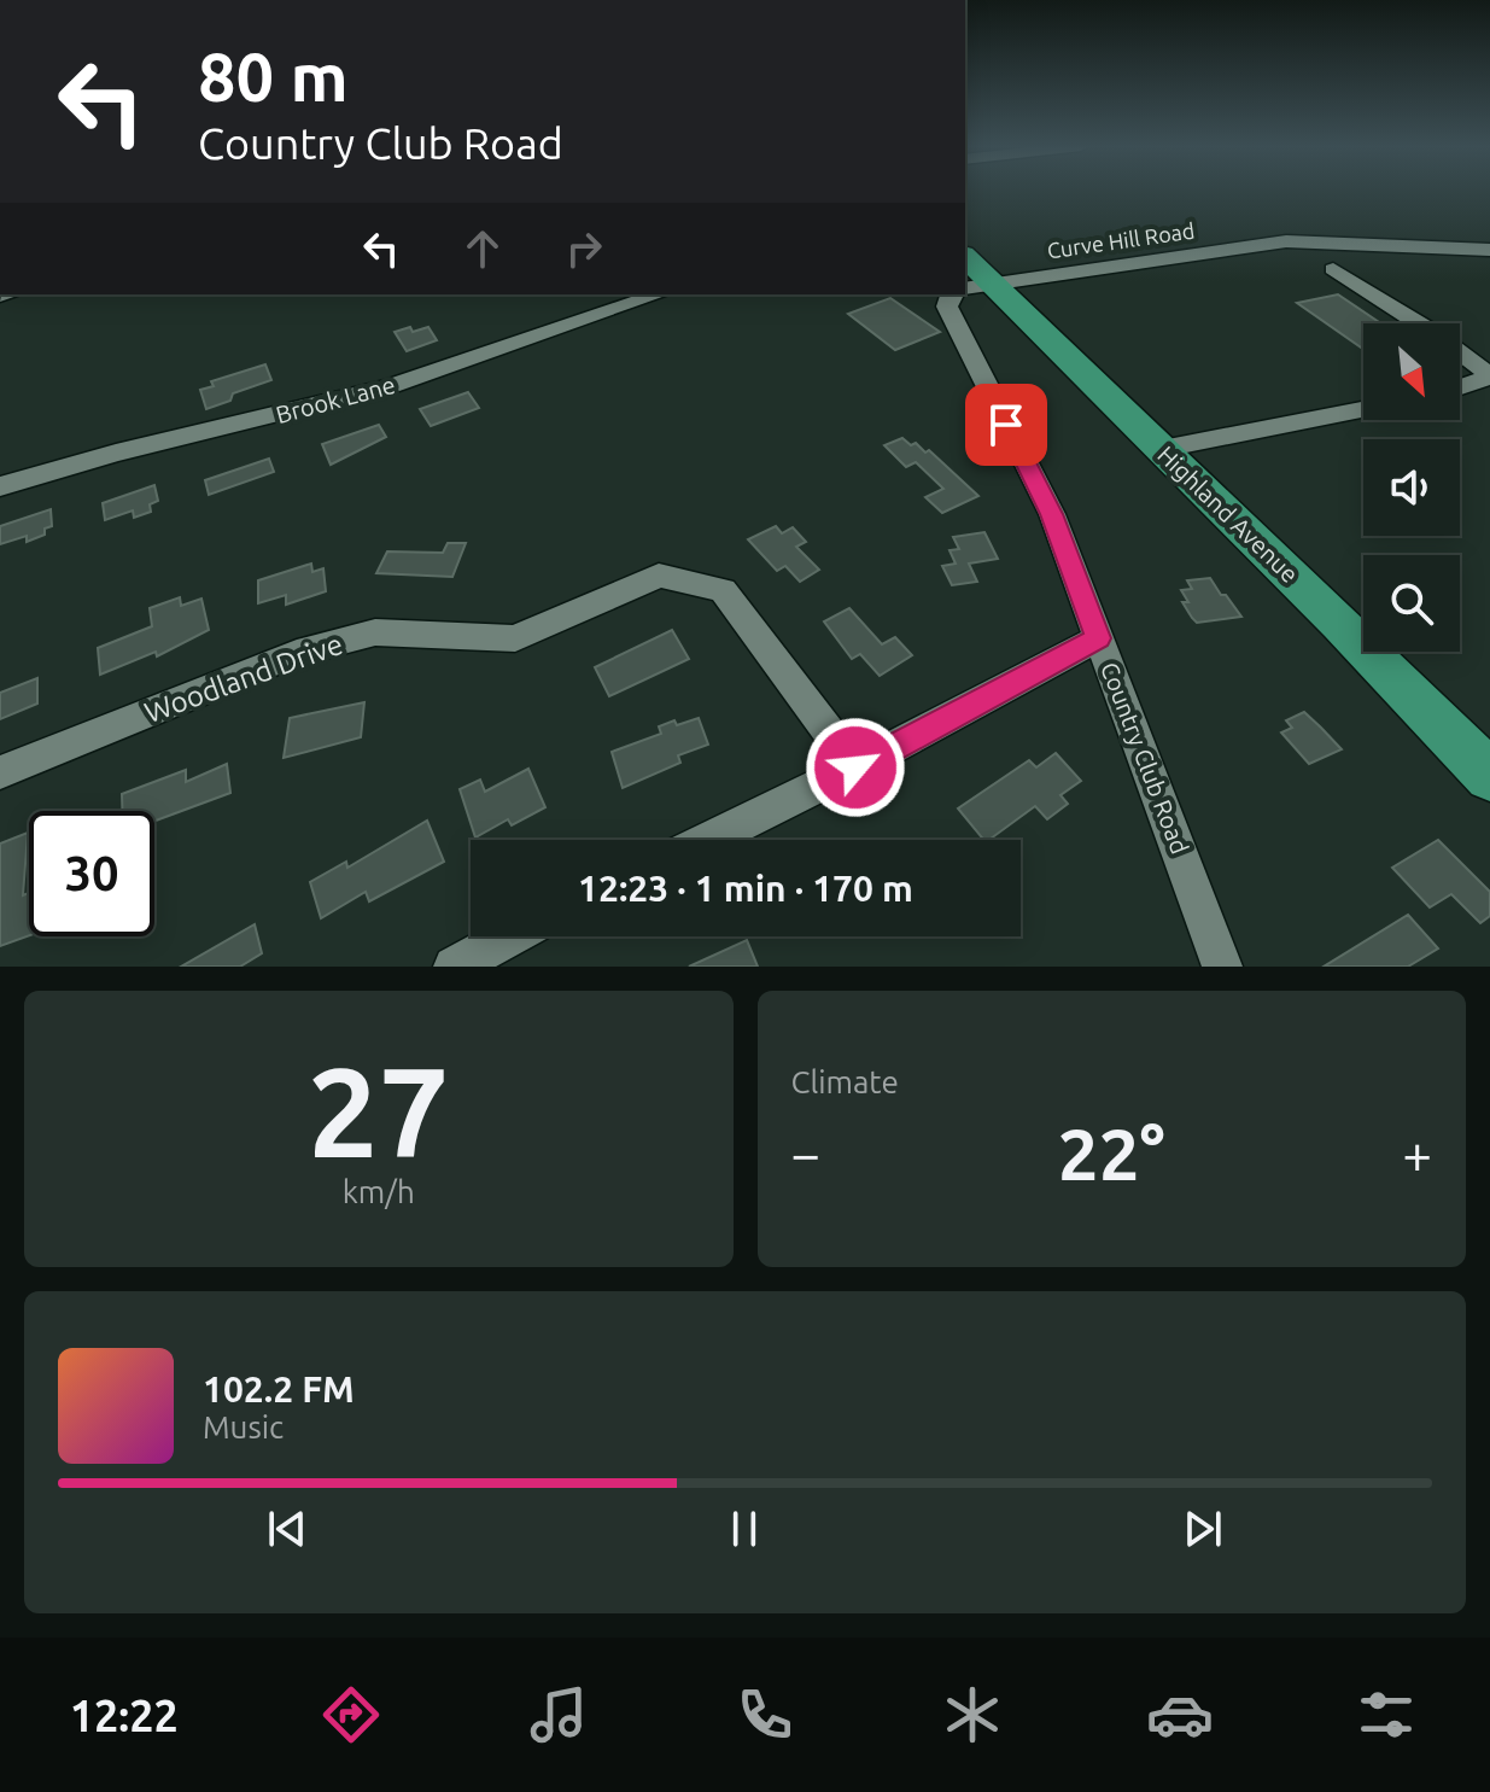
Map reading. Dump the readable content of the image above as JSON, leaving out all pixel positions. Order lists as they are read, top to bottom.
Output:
{
  "streets": {
    "highway": ["Highland Avenue"],
    "street": [
      "Curve Hill Road",
      "Brook Lane",
      "Woodland Drive",
      "Country Club Road"
    ]
  },
  "crossings": [
    ["Curve Hill Road", "Highland Avenue"]
  ],
  "north": "bottom right",
  "page": {
    "turn": ["80 m", "Country Club Road"],
    "limit": "30",
    "trip": "12:23 · 1 min · 170 m",
    "tile": [
      ["27", "km/h"],
      "Climate"
    ],
    "heat": ["−", "22°", "+"],
    "song": ["102.2 FM", "Music"],
    "tabs": "12:22"
  }
}
